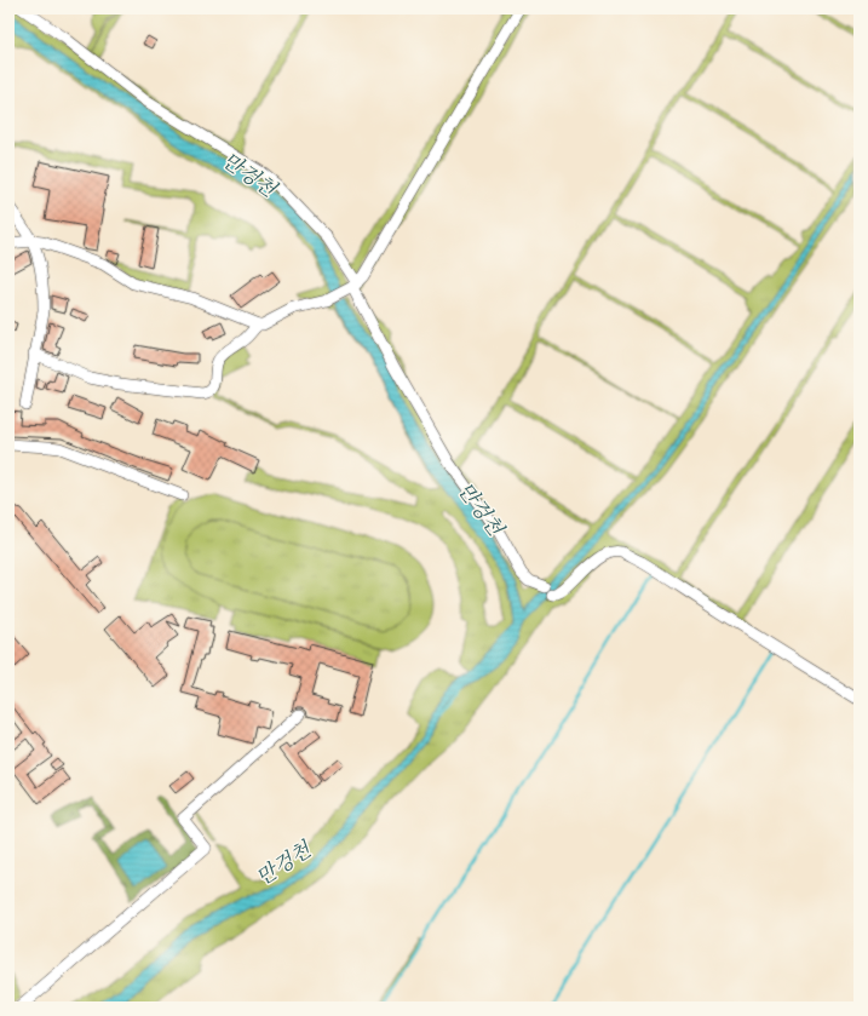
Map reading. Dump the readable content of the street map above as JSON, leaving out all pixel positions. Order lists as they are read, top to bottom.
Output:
{
  "water": ["만겅천"]
}
